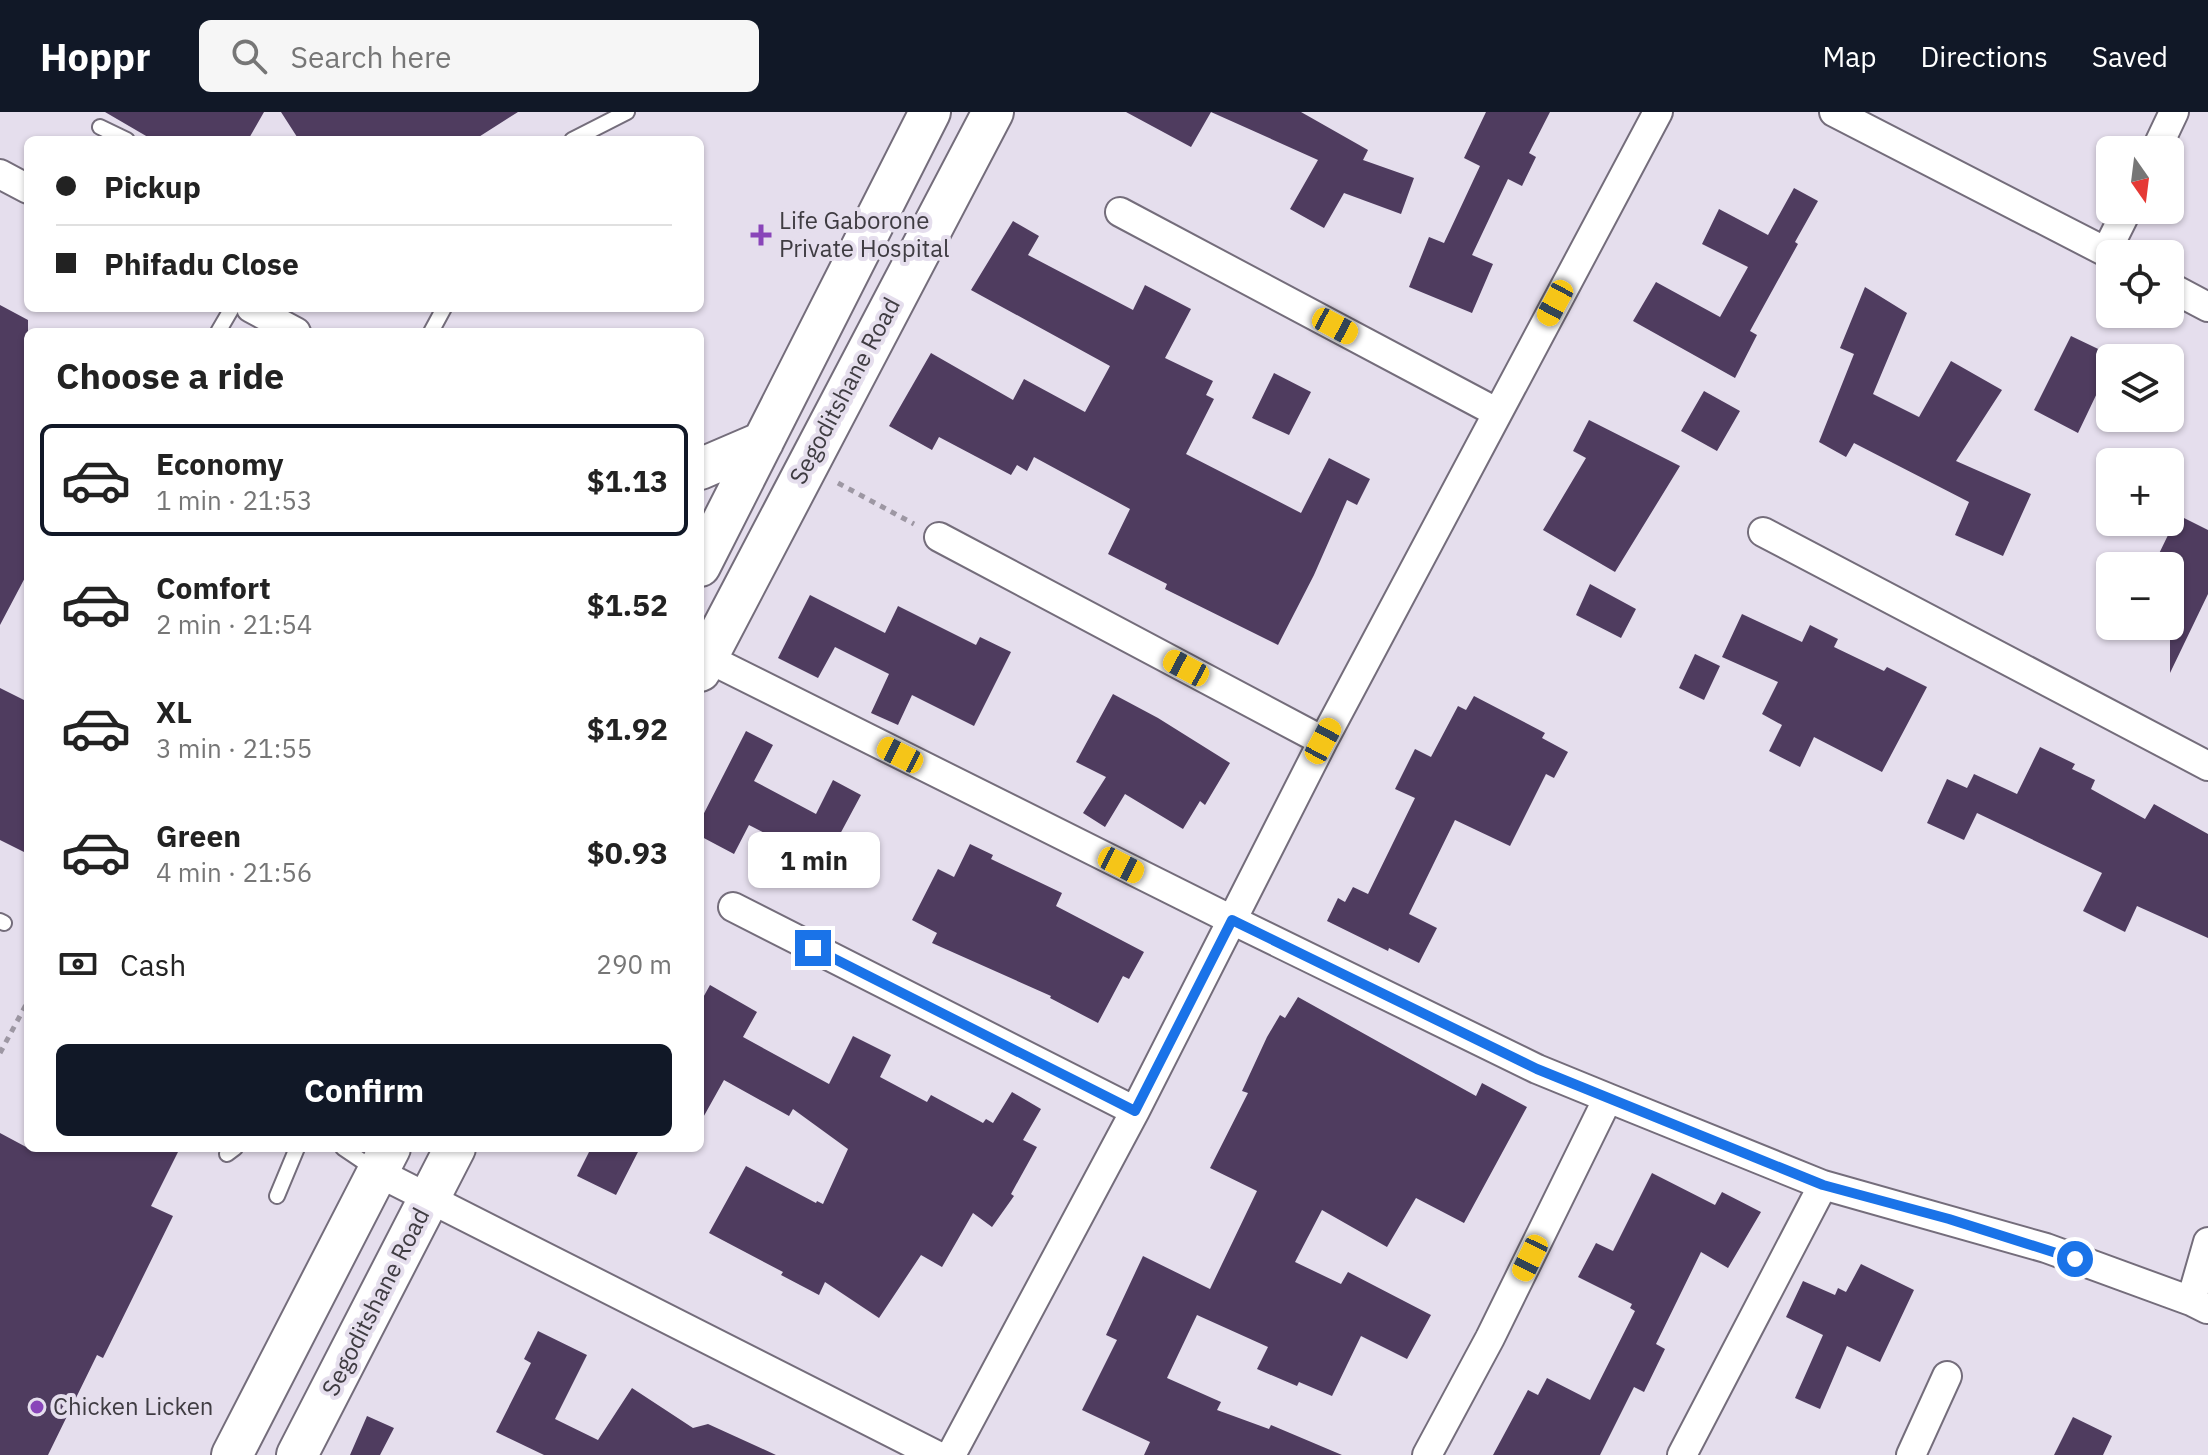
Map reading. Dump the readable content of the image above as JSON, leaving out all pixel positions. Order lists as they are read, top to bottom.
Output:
{
  "streets": {
    "main road": ["Segoditshane Road"]
  },
  "places": {
    "health": ["Life Gaborone Private Hospital"],
    "other": ["Chicken Licken"]
  },
  "north": "bottom",
  "page": {
    "header": "Hoppr",
    "search": "Search here",
    "nav": ["Map", "Directions", "Saved"],
    "map_buttons": ["+", "−"],
    "banner": ["Pickup", "Phifadu Close"],
    "heading": "Choose a ride",
    "list": [
      {
        "name": "Economy",
        "note": "1 min · 21:53",
        "value": "$1.13"
      },
      {
        "name": "Comfort",
        "note": "2 min · 21:54",
        "value": "$1.52"
      },
      {
        "name": "XL",
        "note": "3 min · 21:55",
        "value": "$1.92"
      },
      {
        "name": "Green",
        "note": "4 min · 21:56",
        "value": "$0.93"
      }
    ],
    "bubble": "1 min",
    "pay": ["Cash", "290 m"],
    "buttons": "Confirm"
  }
}
